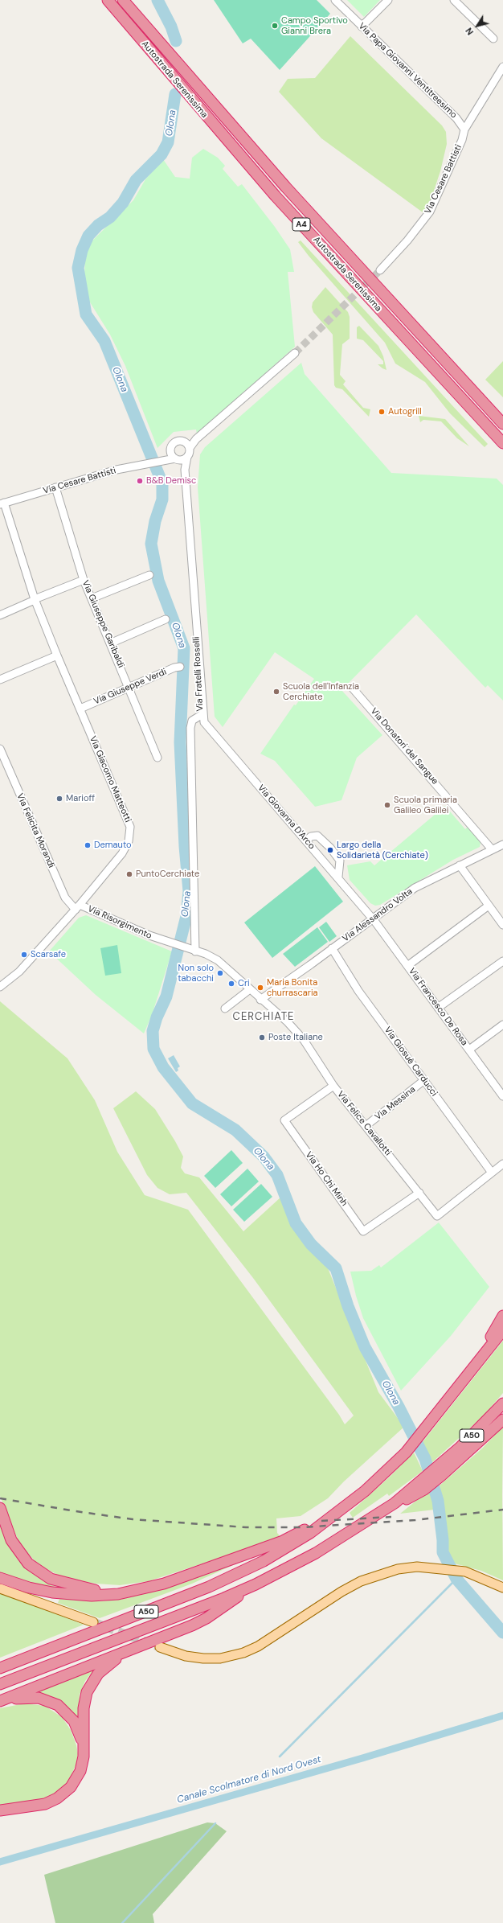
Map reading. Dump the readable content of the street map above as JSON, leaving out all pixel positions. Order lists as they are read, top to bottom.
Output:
{
  "streets": {
    "highway": ["Autostrada Serenissima", "A4", "A50"],
    "street": [
      "Via Papa Giovanni Ventitreesimo",
      "Via Cesare Battisti",
      "Via Giuseppe Garibaldi",
      "Via Fratelli Rosselli",
      "Via Giuseppe Verdi",
      "Via Donatori del Sangue",
      "Via Giacomo Matteotti",
      "Via Giovanna D'Arco",
      "Via Felicita Morandi",
      "Via Alessandro Volta",
      "Via Risorgimento",
      "Via Francesco De Rosa",
      "Via Giosuè Carducci",
      "Via Messina",
      "Via Felice Cavallotti",
      "Via Ho Chi Minh"
    ]
  },
  "crossings": [
    ["Via Papa Giovanni Ventitreesimo", "Via Cesare Battisti"],
    ["Via Cesare Battisti", "Via Giuseppe Garibaldi"],
    ["Via Cesare Battisti", "Via Fratelli Rosselli"],
    ["Via Giuseppe Garibaldi", "Via Giuseppe Verdi"],
    ["Via Fratelli Rosselli", "Via Giovanna D'Arco"],
    ["Via Fratelli Rosselli", "Via Risorgimento"],
    ["Via Giuseppe Verdi", "Via Giacomo Matteotti"],
    ["Via Donatori del Sangue", "Via Alessandro Volta"],
    ["Via Giacomo Matteotti", "Via Felicita Morandi"],
    ["Via Giacomo Matteotti", "Via Risorgimento"],
    ["Via Giovanna D'Arco", "Via Alessandro Volta"],
    ["Via Giovanna D'Arco", "Via Francesco De Rosa"],
    ["Via Felicita Morandi", "Via Risorgimento"],
    ["Via Alessandro Volta", "Via Francesco De Rosa"],
    ["Via Alessandro Volta", "Via Giosuè Carducci"],
    ["Via Alessandro Volta", "Via Felice Cavallotti"],
    ["Via Risorgimento", "Via Felice Cavallotti"],
    ["Via Giosuè Carducci", "Via Messina"],
    ["Via Giosuè Carducci", "Via Felice Cavallotti"],
    ["Via Messina", "Via Felice Cavallotti"],
    ["Via Felice Cavallotti", "Via Ho Chi Minh"]
  ],
  "districts": ["CERCHIATE"],
  "water": ["Olona", "Canale Scolmatore di Nord Ovest"],
  "places": [
    "Campo Sportivo Gianni Brera",
    "Autogrill",
    "B&B Demisc",
    "Scuola dell'Infanzia Cerchiate",
    "Marioff",
    "Scuola primaria Galileo Galilei",
    "Demauto",
    "Largo della Solidarietà (Cerchiate)",
    "PuntoCerchiate",
    "Scarsafe",
    "Non solo tabacchi",
    "Cri",
    "Maria Bonita churrascaria",
    "Poste Italiane"
  ],
  "north": "bottom left"
}
